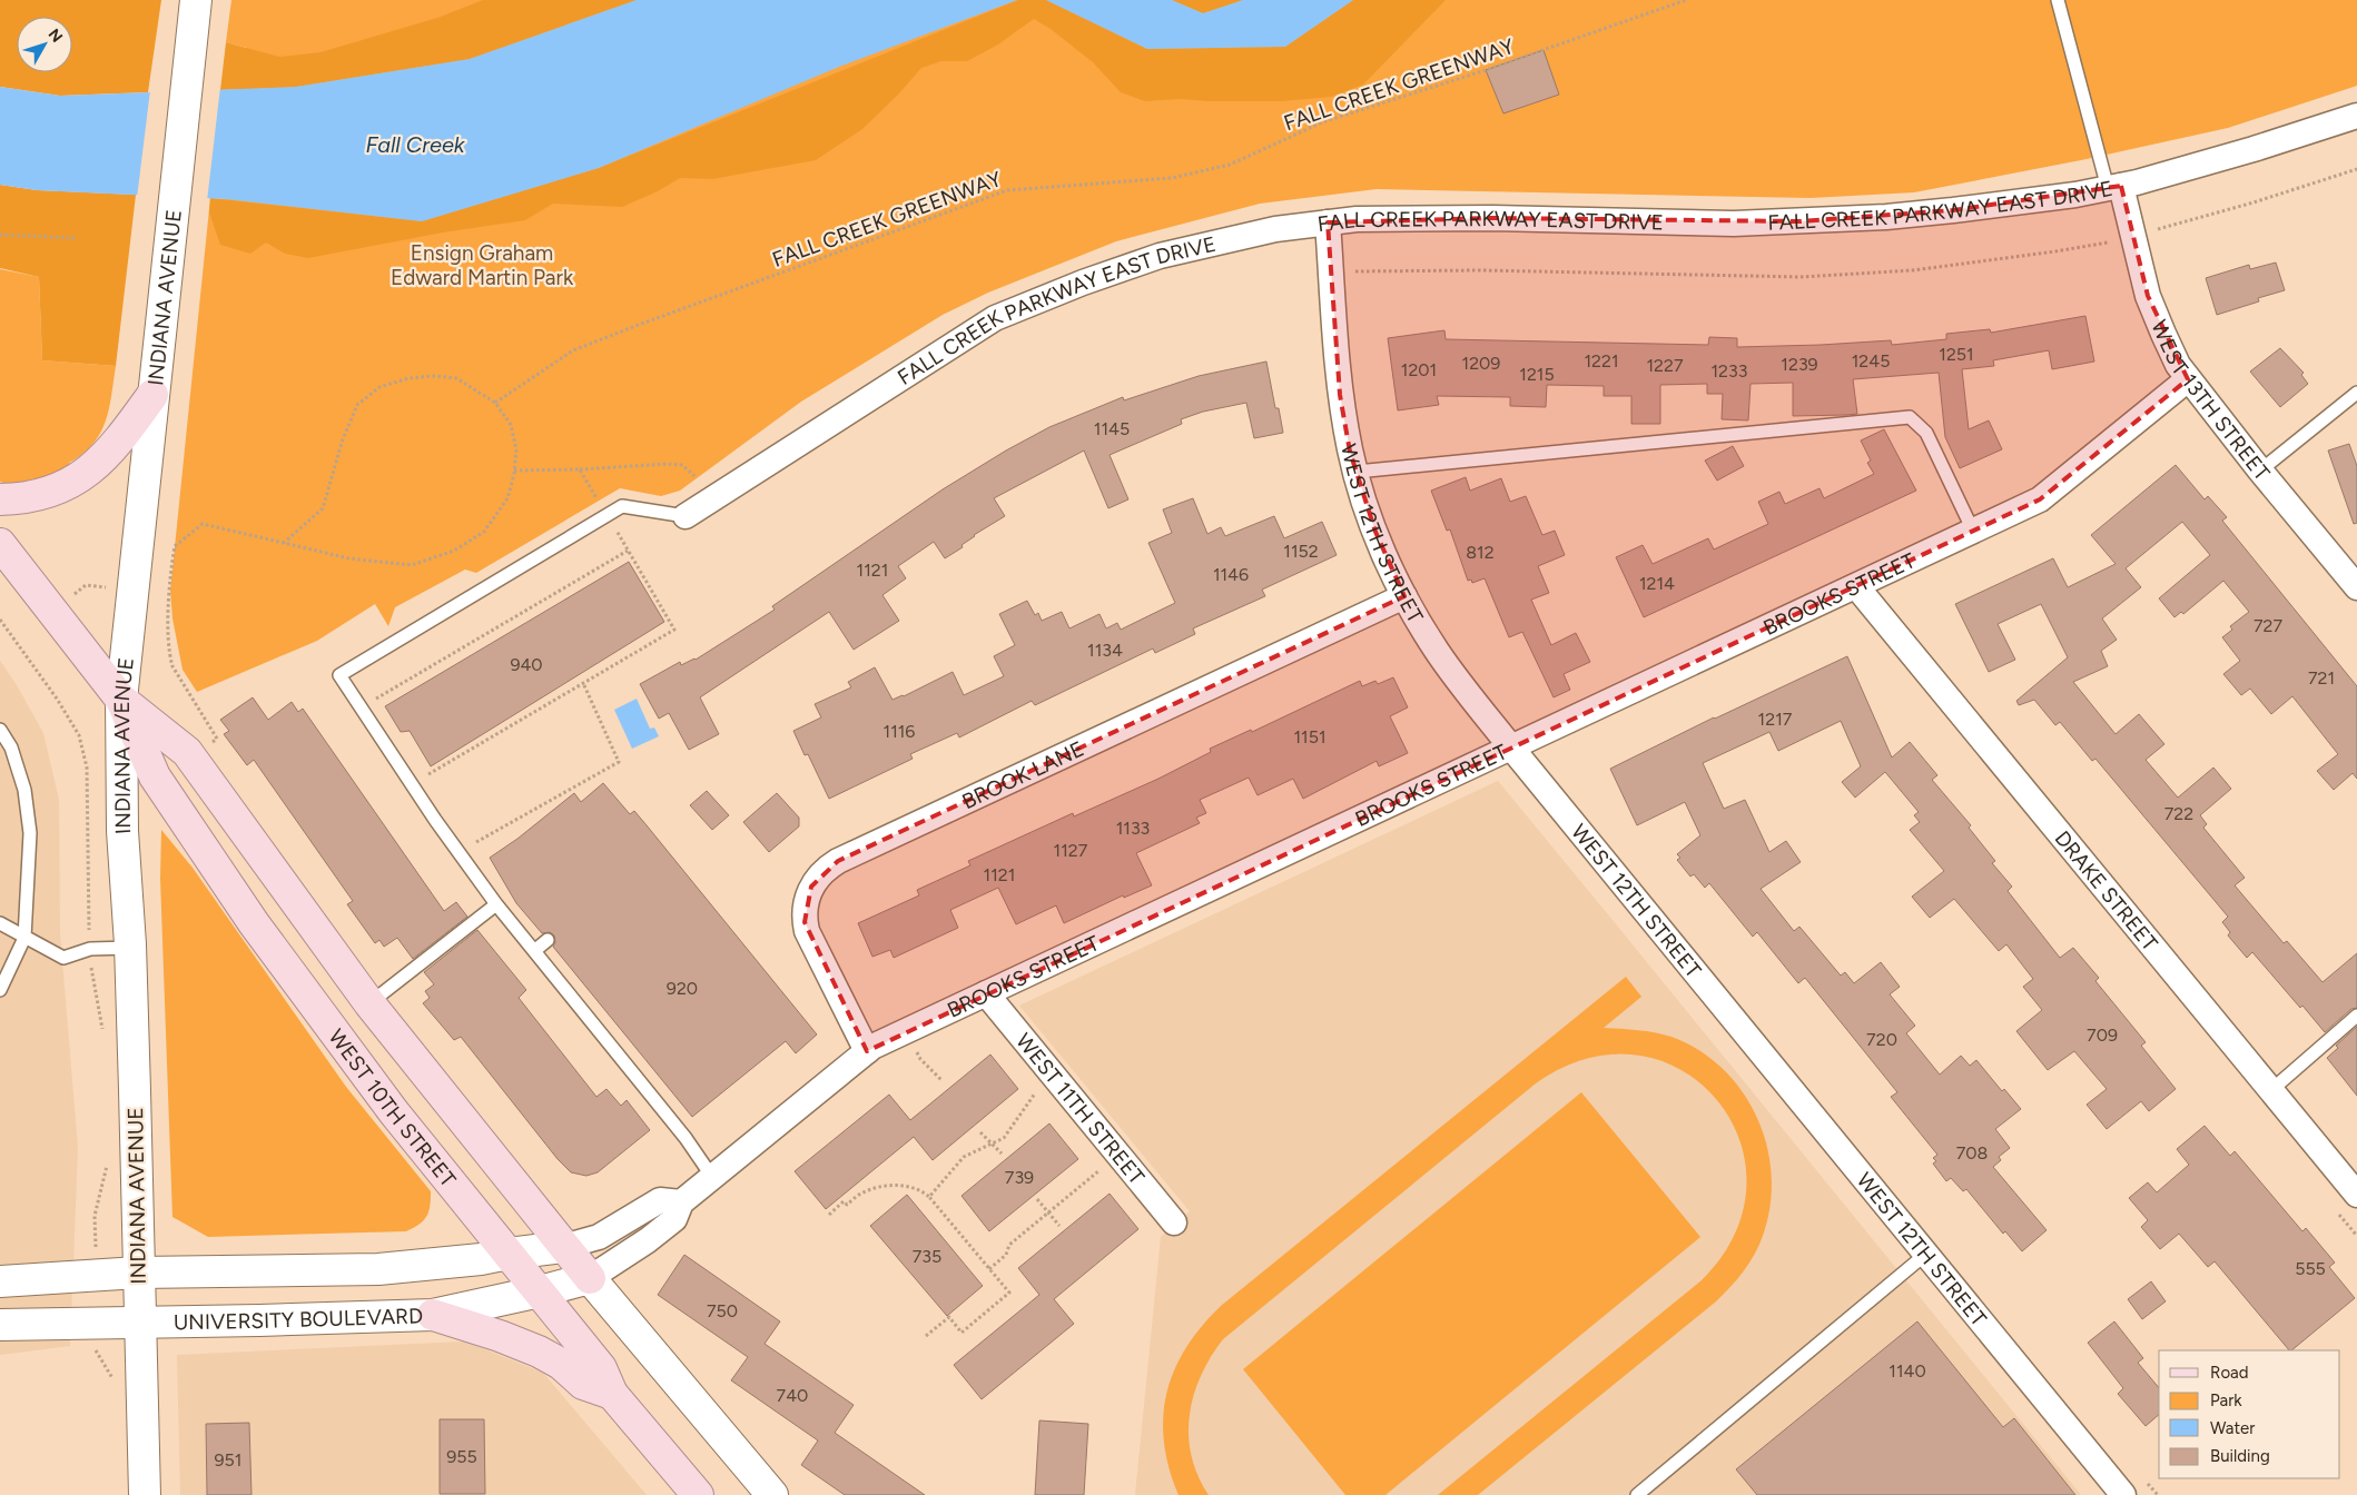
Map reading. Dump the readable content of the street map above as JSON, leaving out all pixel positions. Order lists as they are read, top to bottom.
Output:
{
  "streets": {
    "main road": ["INDIANA AVENUE", "WEST 10TH STREET", "UNIVERSITY BOULEVARD"],
    "street": [
      "FALL CREEK PARKWAY EAST DRIVE",
      "WEST 13TH STREET",
      "WEST 12TH STREET",
      "BROOKS STREET",
      "BROOK LANE",
      "DRAKE STREET",
      "WEST 11TH STREET"
    ],
    "path": ["FALL CREEK GREENWAY"]
  },
  "crossings": [
    ["FALL CREEK PARKWAY EAST DRIVE", "WEST 13TH STREET"],
    ["FALL CREEK PARKWAY EAST DRIVE", "WEST 12TH STREET"],
    ["INDIANA AVENUE", "WEST 10TH STREET"],
    ["INDIANA AVENUE", "UNIVERSITY BOULEVARD"],
    ["WEST 13TH STREET", "BROOKS STREET"],
    ["WEST 12TH STREET", "BROOKS STREET"],
    ["WEST 12TH STREET", "BROOK LANE"],
    ["BROOKS STREET", "BROOK LANE"],
    ["BROOKS STREET", "DRAKE STREET"],
    ["BROOKS STREET", "WEST 10TH STREET"],
    ["BROOKS STREET", "WEST 11TH STREET"],
    ["BROOKS STREET", "UNIVERSITY BOULEVARD"],
    ["WEST 10TH STREET", "UNIVERSITY BOULEVARD"]
  ],
  "water": ["Fall Creek"],
  "parks": ["Ensign Graham Edward Martin Park"],
  "house_numbers": [
    "1251",
    "1221",
    "1245",
    "1209",
    "1239",
    "1227",
    "1201",
    "1233",
    "1215",
    "1145",
    "1152",
    "812",
    "1121",
    "1146",
    "1214",
    "727",
    "1134",
    "940",
    "721",
    "1217",
    "1116",
    "1151",
    "722",
    "1133",
    "1127",
    "1121",
    "920",
    "709",
    "720",
    "708",
    "739",
    "735",
    "555",
    "750",
    "1140",
    "740",
    "955",
    "951"
  ],
  "legend": [
    "Road",
    "Park",
    "Water",
    "Building"
  ],
  "north": "top right"
}
